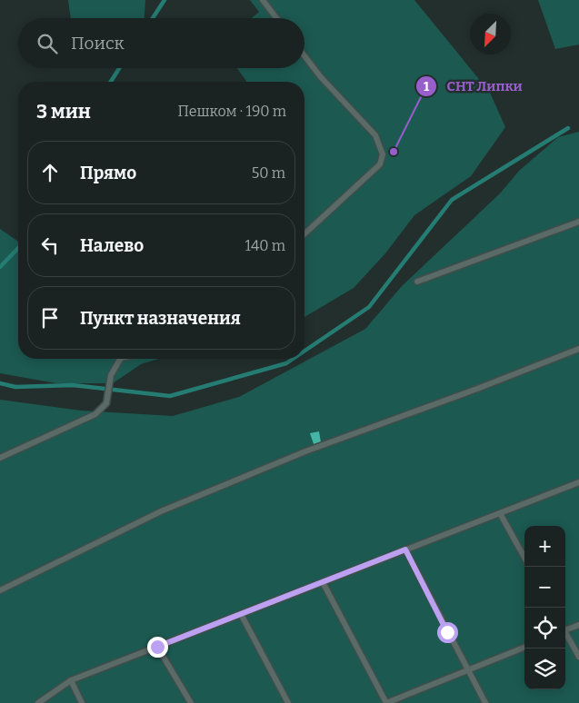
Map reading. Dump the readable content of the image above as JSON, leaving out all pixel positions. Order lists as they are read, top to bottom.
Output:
{
  "places": ["СНТ Липки"],
  "north": "bottom left",
  "page": {
    "search": "Поиск",
    "heading": ["3 мин", "Пешком · 190 m"],
    "list": [
      ["Прямо", "50 m"],
      ["Налево", "140 m"],
      "Пункт назначения"
    ],
    "map_buttons": ["+", "−"]
  }
}
